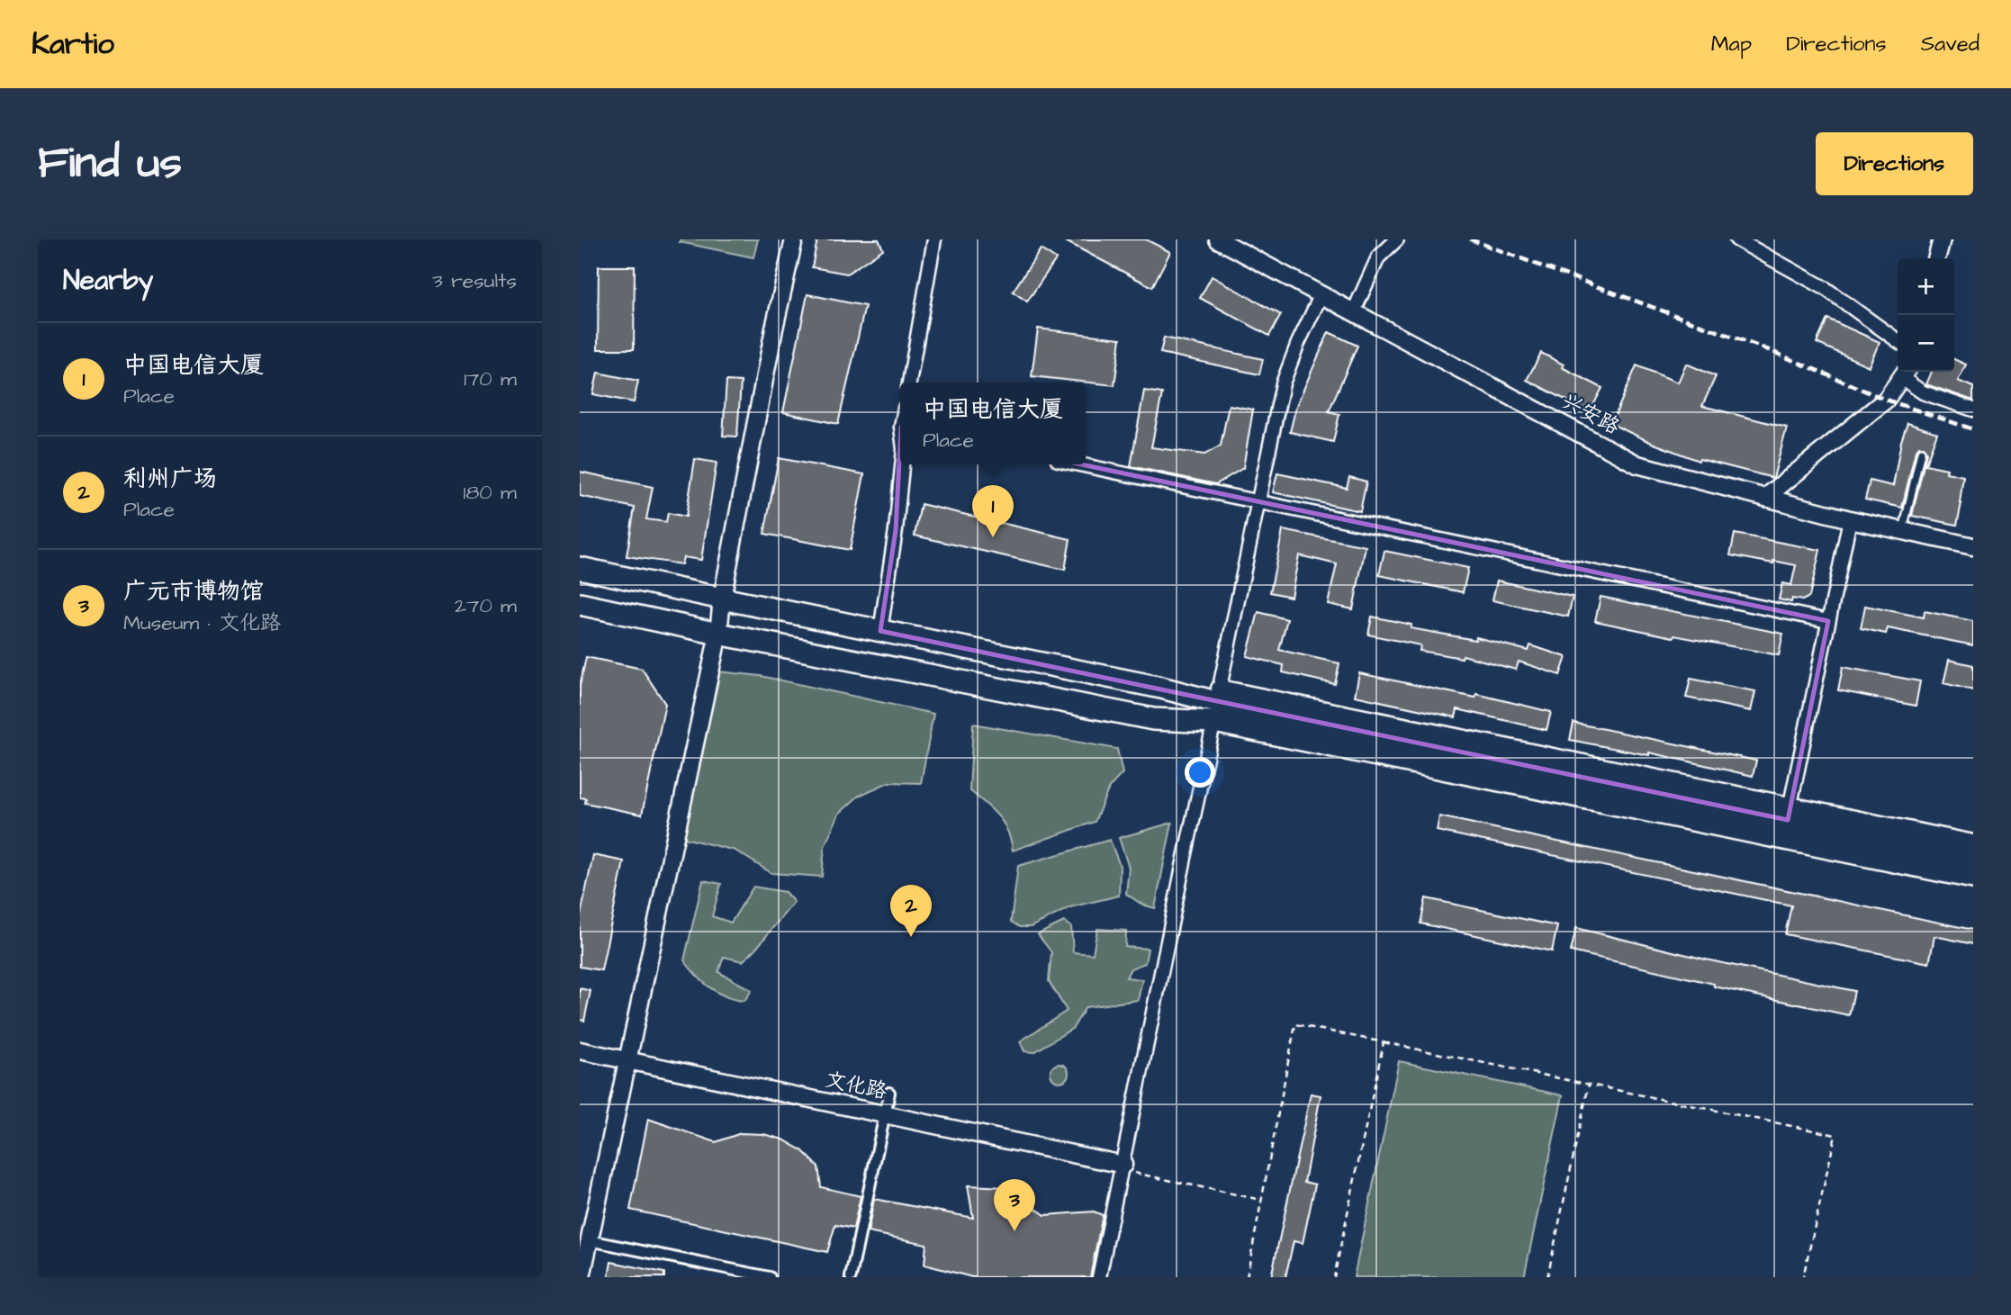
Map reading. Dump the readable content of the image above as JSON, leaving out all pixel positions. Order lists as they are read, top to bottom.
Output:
{
  "streets": {
    "street": ["兴安路", "文化路"]
  },
  "page": {
    "header": "Kartio",
    "nav": ["Map", "Directions", "Saved"],
    "buttons": "Directions",
    "title": "Find us",
    "heading": ["Nearby", "3 results"],
    "map_buttons": ["+", "−"],
    "list": [
      {
        "mark": "1",
        "name": "中国电信大厦",
        "note": "Place",
        "value": "170 m"
      },
      {
        "mark": "2",
        "name": "利州广场",
        "note": "Place",
        "value": "180 m"
      },
      {
        "mark": "3",
        "name": "广元市博物馆",
        "note": "Museum · 文化路",
        "value": "270 m"
      }
    ],
    "popup": ["中国电信大厦", "Place"],
    "pins": ["1", "2", "3"]
  }
}
